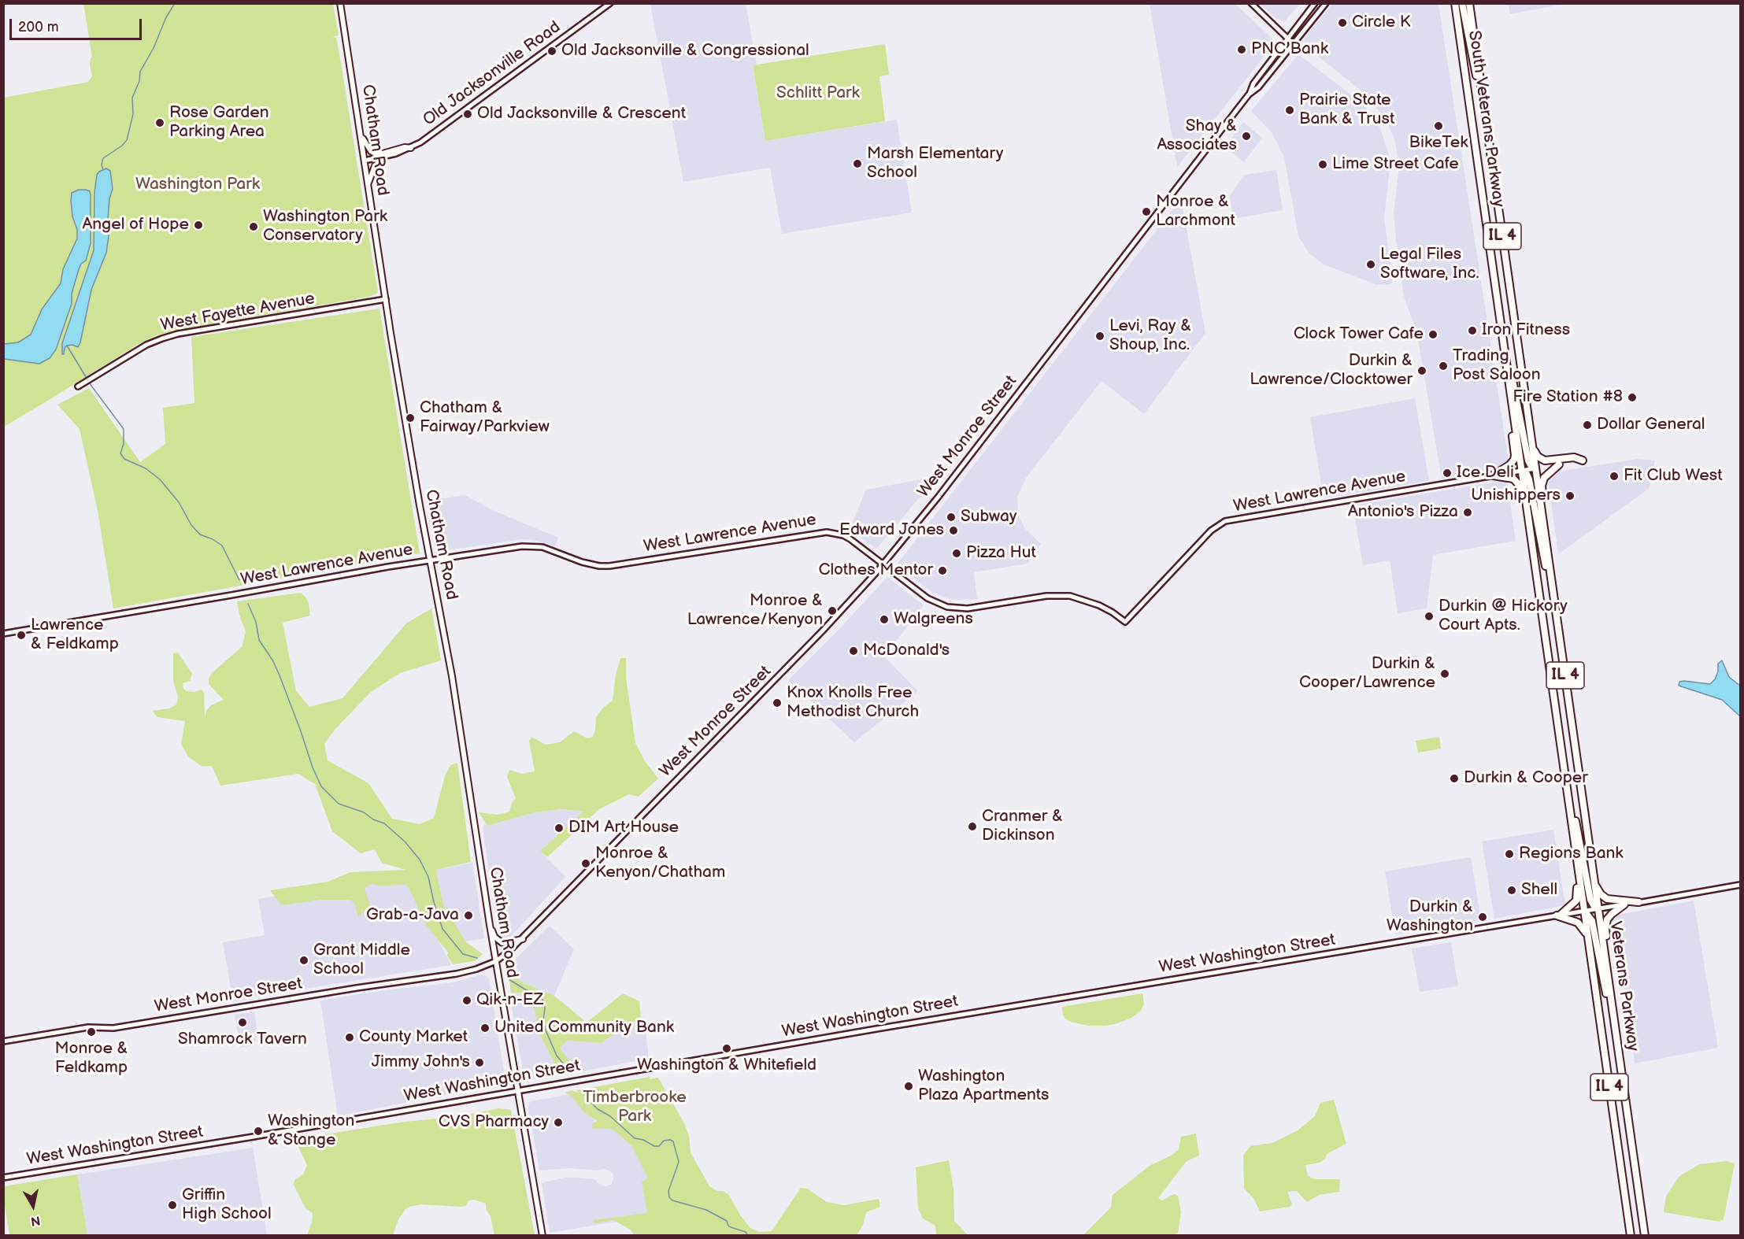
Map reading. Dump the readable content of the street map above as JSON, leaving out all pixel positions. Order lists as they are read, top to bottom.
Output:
{
  "streets": {
    "highway": ["South Veterans Parkway", "IL 4", "Veterans Parkway"],
    "main road": ["Chatham Road"],
    "street": [
      "Old Jacksonville Road",
      "West Fayette Avenue",
      "West Monroe Street",
      "West Lawrence Avenue",
      "West Washington Street"
    ]
  },
  "crossings": [
    ["Old Jacksonville Road", "Chatham Road"],
    ["South Veterans Parkway", "West Lawrence Avenue"],
    ["South Veterans Parkway", "West Washington Street"],
    ["South Veterans Parkway", "Veterans Parkway"],
    ["Chatham Road", "West Fayette Avenue"],
    ["Chatham Road", "West Monroe Street"],
    ["Chatham Road", "West Lawrence Avenue"],
    ["Chatham Road", "West Washington Street"],
    ["West Monroe Street", "West Lawrence Avenue"],
    ["West Washington Street", "Veterans Parkway"]
  ],
  "parks": ["Schlitt Park", "Washington Park", "Timberbrooke Park"],
  "places": [
    "Circle K",
    "PNC Bank",
    "Old Jacksonville & Congressional",
    "Prairie State Bank & Trust",
    "Old Jacksonville & Crescent",
    "Rose Garden Parking Area",
    "BikeTek",
    "Shay & Associates",
    "Marsh Elementary School",
    "Lime Street Cafe",
    "Monroe & Larchmont",
    "Angel of Hope",
    "Washington Park Conservatory",
    "Legal Files Software, Inc.",
    "Iron Fitness",
    "Clock Tower Cafe",
    "Levi, Ray & Shoup, Inc.",
    "Trading Post Saloon",
    "Durkin & Lawrence/Clocktower",
    "Fire Station #8",
    "Chatham & Fairway/Parkview",
    "Dollar General",
    "Ice Deli",
    "Fit Club West",
    "Unishippers",
    "Antonio's Pizza",
    "Subway",
    "Edward Jones",
    "Pizza Hut",
    "Clothes Mentor",
    "Monroe & Lawrence/Kenyon",
    "Durkin @ Hickory Court Apts.",
    "Walgreens",
    "Lawrence & Feldkamp",
    "McDonald's",
    "Durkin & Cooper/Lawrence",
    "Knox Knolls Free Methodist Church",
    "Durkin & Cooper",
    "Cranmer & Dickinson",
    "DIM Art House",
    "Regions Bank",
    "Monroe & Kenyon/Chatham",
    "Shell",
    "Grab-a-Java",
    "Durkin & Washington",
    "Grant Middle School",
    "Qik-n-EZ",
    "Shamrock Tavern",
    "United Community Bank",
    "Monroe & Feldkamp",
    "County Market",
    "Washington & Whitefield",
    "Jimmy John's",
    "Washington Plaza Apartments",
    "CVS Pharmacy",
    "Washington & Stange",
    "Griffin High School"
  ],
  "scale_bar": "200 m",
  "north": "bottom"
}
